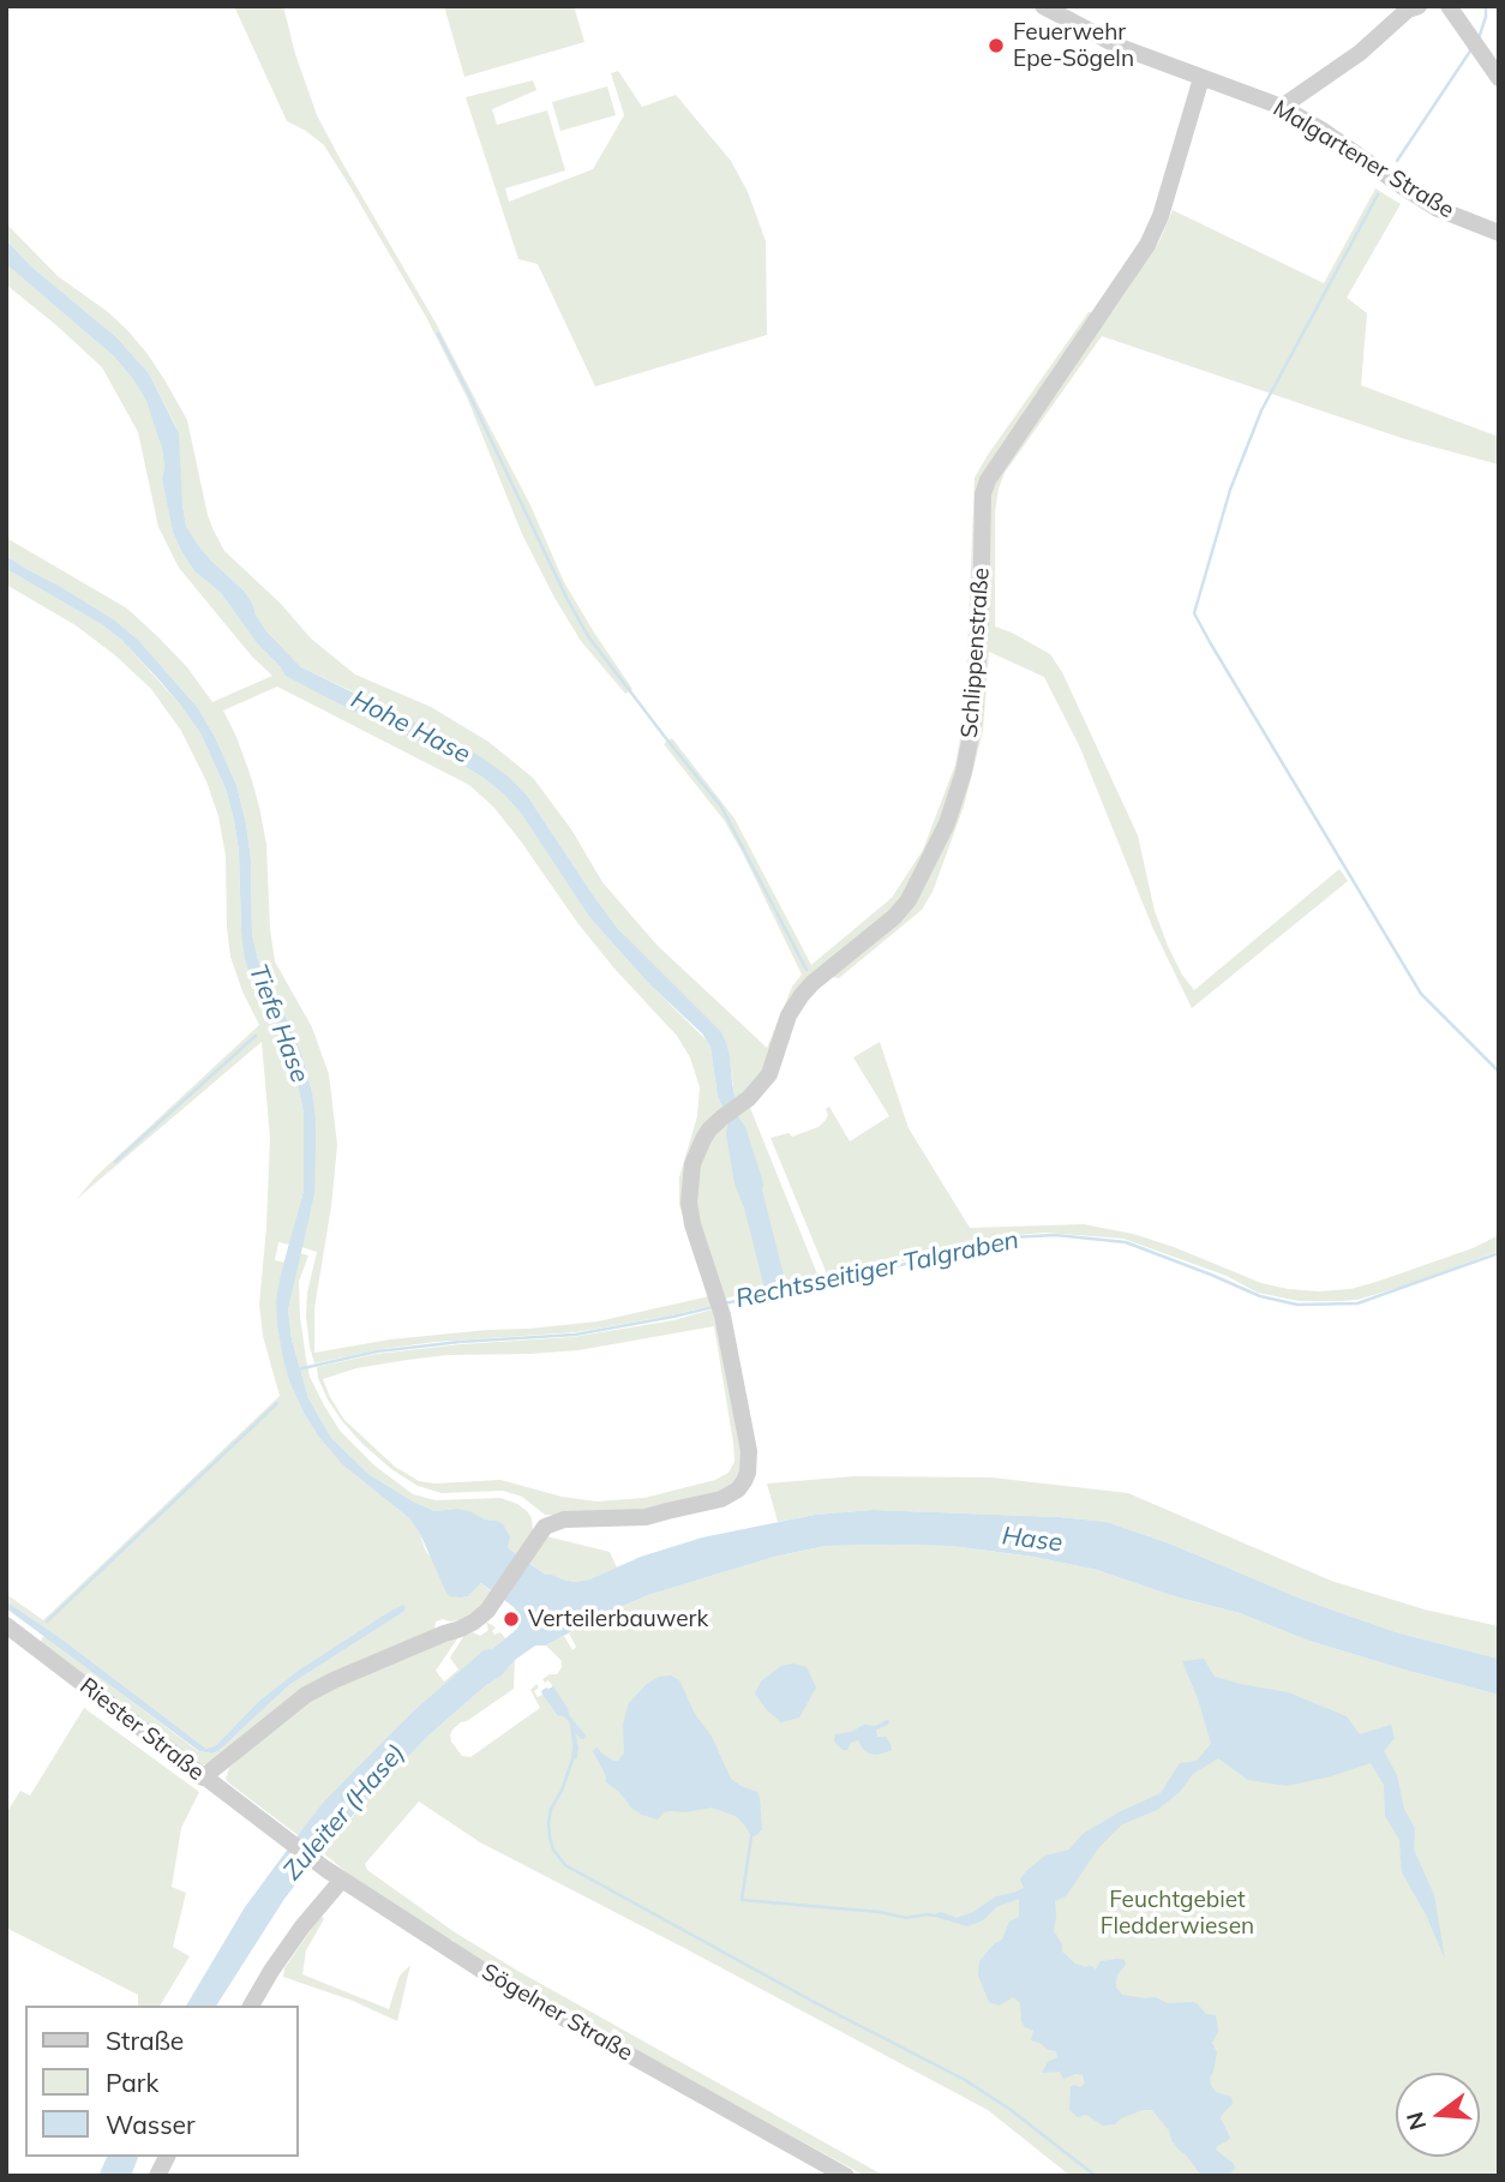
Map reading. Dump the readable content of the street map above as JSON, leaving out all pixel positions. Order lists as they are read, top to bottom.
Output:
{
  "streets": {
    "street": [
      "Malgartener Straße",
      "Schlippenstraße",
      "Riester Straße",
      "Sögelner Straße"
    ]
  },
  "crossings": [
    ["Malgartener Straße", "Schlippenstraße"],
    ["Schlippenstraße", "Riester Straße"],
    ["Riester Straße", "Sögelner Straße"]
  ],
  "water": [
    "Hohe Hase",
    "Tiefe Hase",
    "Rechtsseitiger Talgraben",
    "Hase",
    "Zuleiter (Hase)"
  ],
  "parks": ["Feuchtgebiet Fledderwiesen"],
  "places": ["Feuerwehr Epe-Sögeln", "Verteilerbauwerk"],
  "legend": ["Straße", "Park", "Wasser"],
  "north": "left"
}
